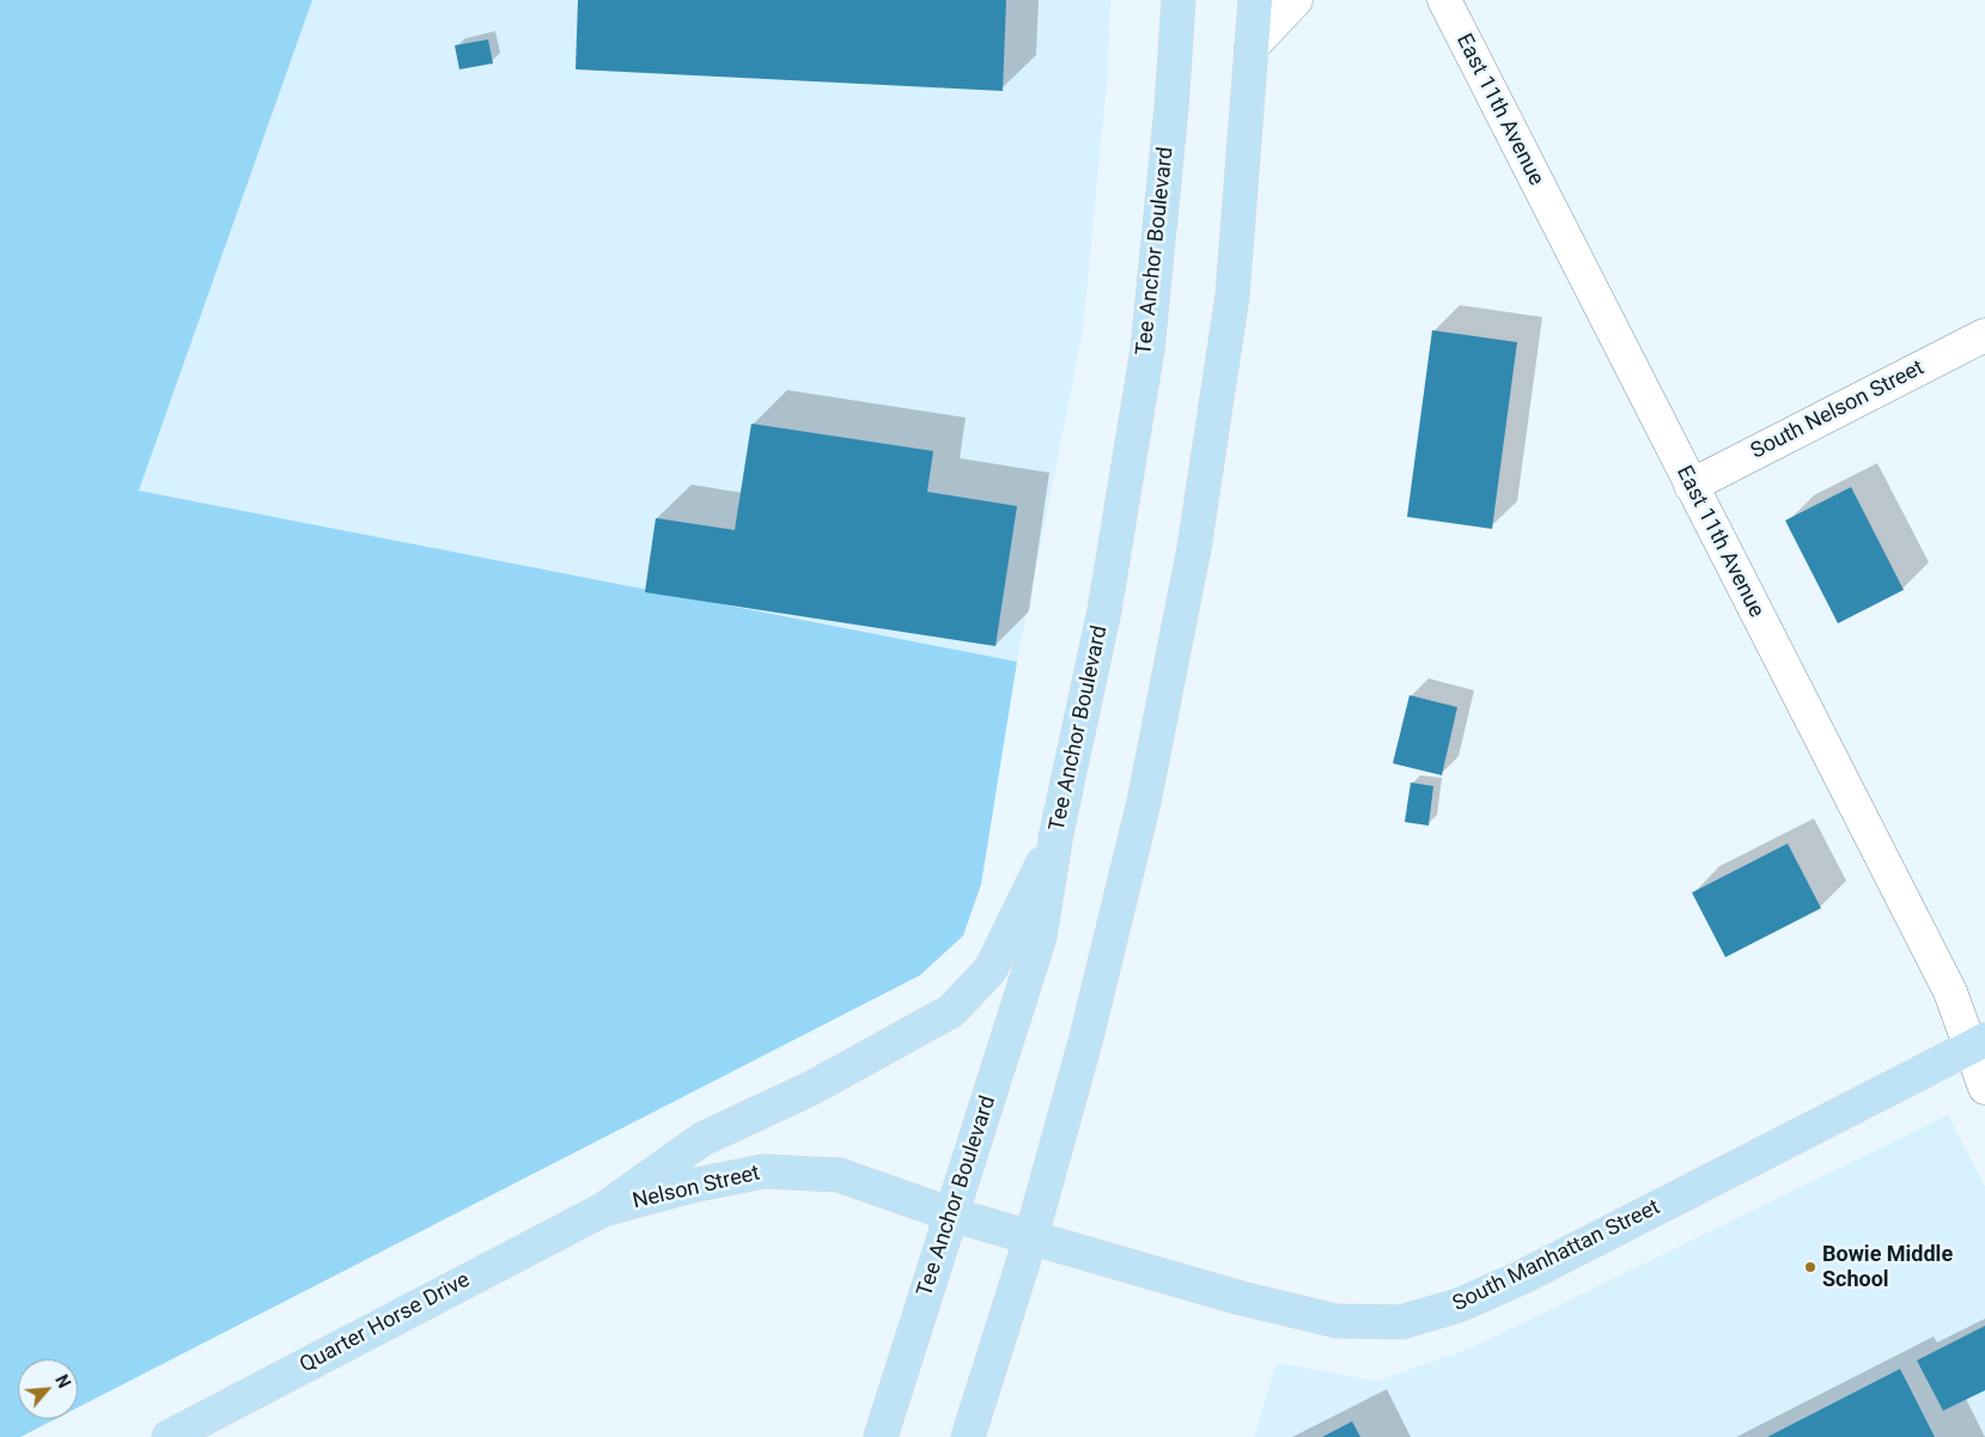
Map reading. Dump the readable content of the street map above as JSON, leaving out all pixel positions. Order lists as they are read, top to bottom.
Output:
{
  "streets": {
    "main road": [
      "Tee Anchor Boulevard",
      "Nelson Street",
      "South Manhattan Street",
      "Quarter Horse Drive"
    ],
    "street": ["East 11th Avenue", "South Nelson Street"]
  },
  "crossings": [
    ["East 11th Avenue", "South Nelson Street"],
    ["East 11th Avenue", "South Manhattan Street"],
    ["Tee Anchor Boulevard", "Nelson Street"],
    ["Nelson Street", "South Manhattan Street"],
    ["Nelson Street", "Quarter Horse Drive"]
  ],
  "places": ["Bowie Middle School"],
  "north": "top right"
}
